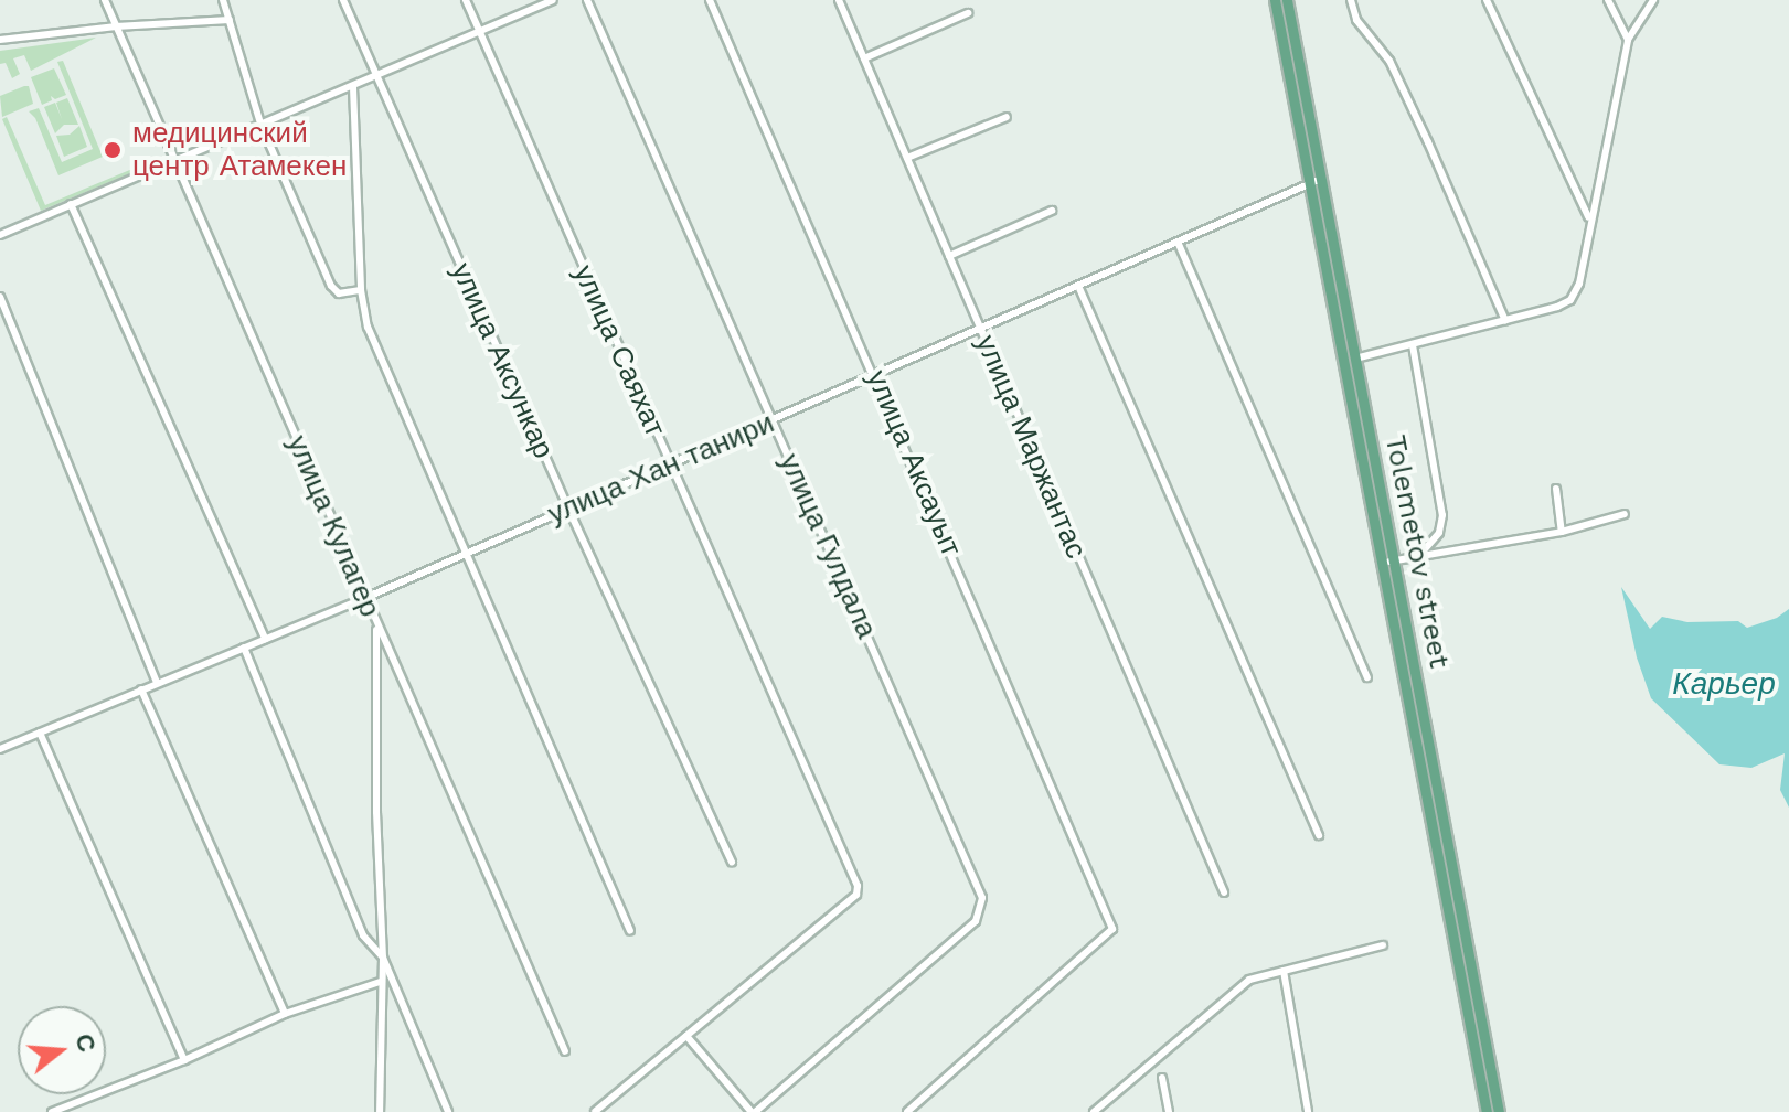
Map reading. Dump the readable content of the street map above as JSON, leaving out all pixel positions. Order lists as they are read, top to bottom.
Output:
{
  "streets": {
    "main road": ["Tolemetov street"],
    "street": [
      "улица Саяхат",
      "улица Аксункар",
      "улица Маржантас",
      "улица Аксауыт",
      "улица Хан танири",
      "улица Кулагер",
      "улица Гулдала"
    ]
  },
  "crossings": [
    ["улица Саяхат", "улица Хан танири"],
    ["улица Аксункар", "улица Хан танири"],
    ["улица Маржантас", "улица Хан танири"],
    ["улица Аксауыт", "улица Хан танири"],
    ["улица Хан танири", "улица Кулагер"],
    ["улица Хан танири", "улица Гулдала"],
    ["улица Хан танири", "Tolemetov street"]
  ],
  "water": ["Карьер"],
  "places": ["медицинский центр Атамекен"],
  "north": "right"
}
